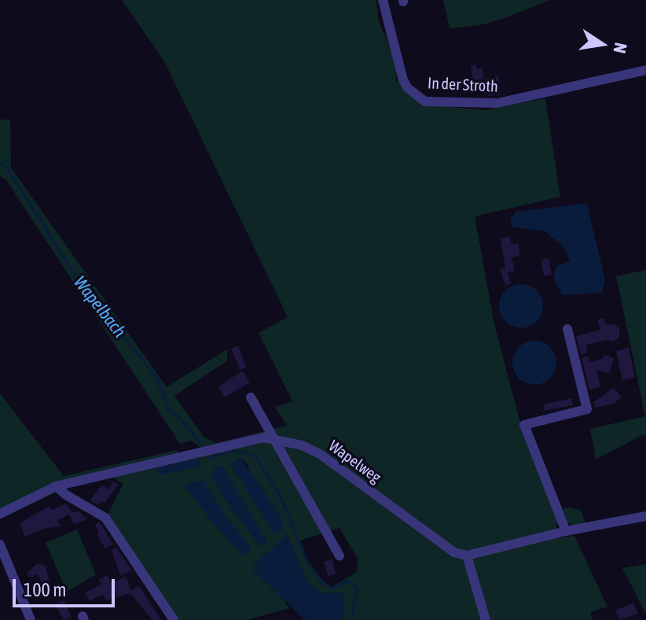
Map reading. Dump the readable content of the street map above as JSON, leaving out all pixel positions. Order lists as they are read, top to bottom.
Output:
{
  "streets": {
    "street": ["In der Stroth", "Wapelweg"]
  },
  "water": ["Wapelbach"],
  "scale_bar": "100 m",
  "north": "right"
}
